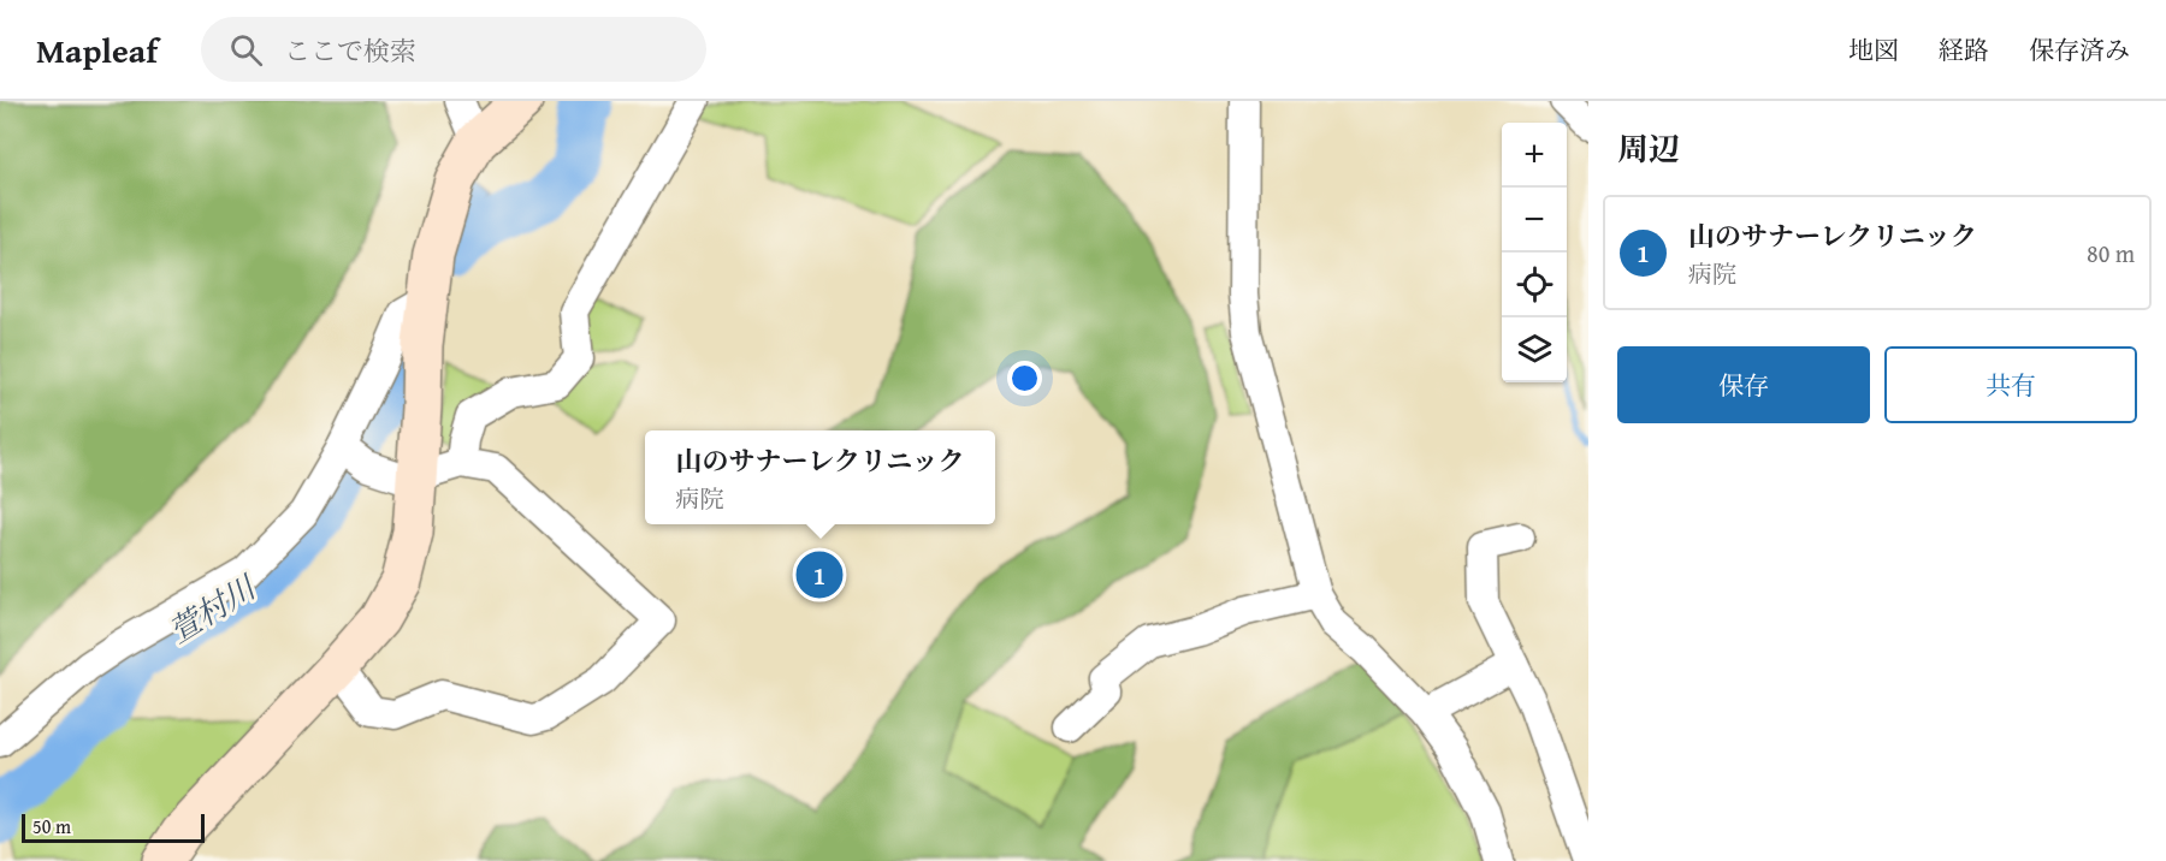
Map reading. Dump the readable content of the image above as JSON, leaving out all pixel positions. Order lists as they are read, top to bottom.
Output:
{
  "water": ["萱村川"],
  "scale_bar": "50 m",
  "page": {
    "header": "Mapleaf",
    "search": "ここで検索",
    "nav": ["地図", "経路", "保存済み"],
    "heading": "周辺",
    "map_buttons": ["+", "−"],
    "list": [
      {
        "mark": "1",
        "name": "山のサナーレクリニック",
        "note": "病院",
        "value": "80 m"
      }
    ],
    "buttons": ["保存", "共有"],
    "popup": ["山のサナーレクリニック", "病院"],
    "pins": "1",
    "scale": "50 m"
  }
}
